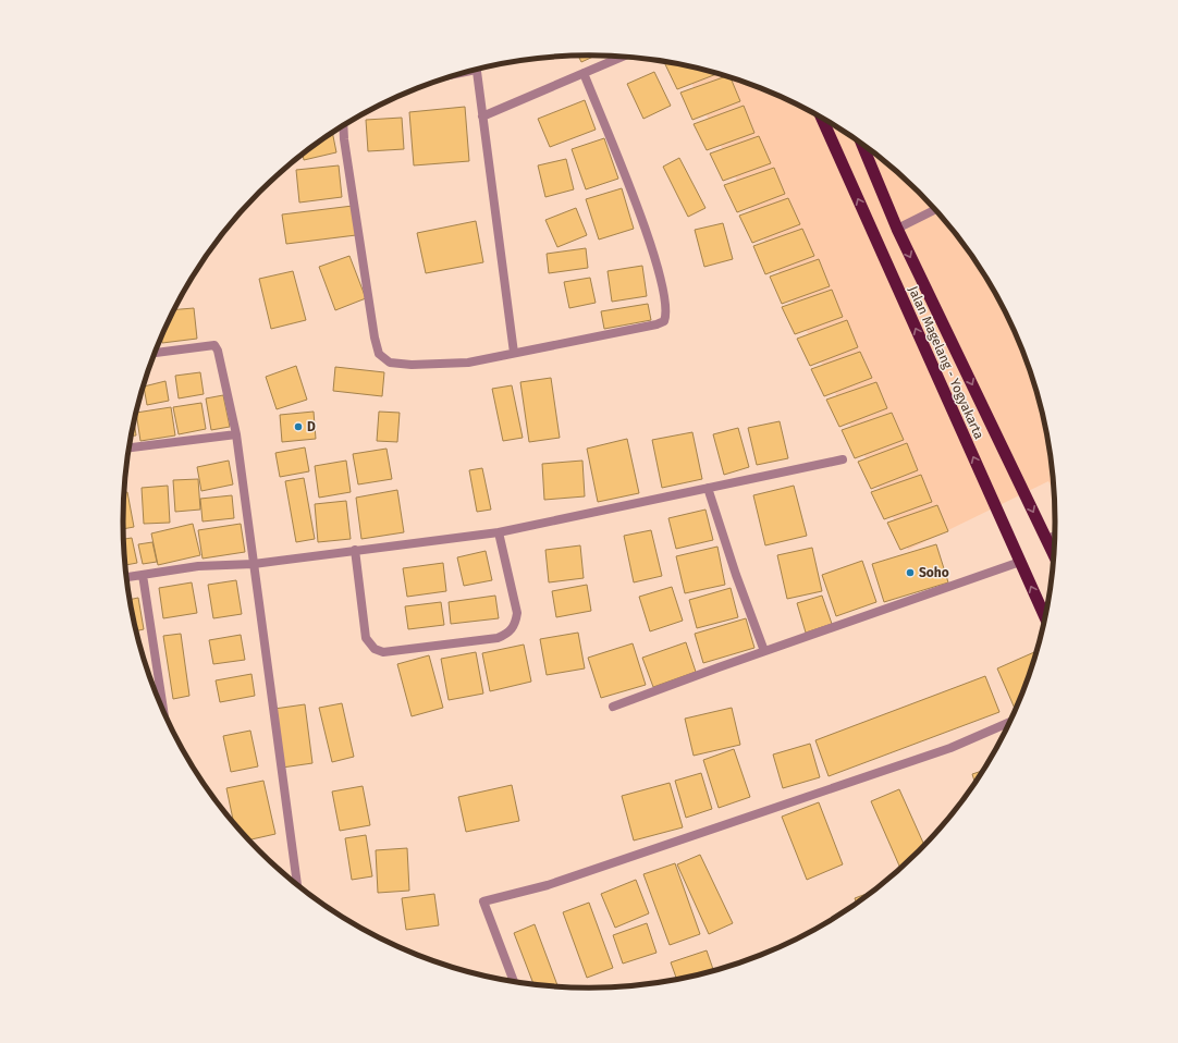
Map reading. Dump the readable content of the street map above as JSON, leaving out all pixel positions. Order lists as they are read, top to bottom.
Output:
{
  "streets": {
    "highway": ["Jalan Magelang - Yogyakarta"]
  },
  "places": ["D", "Soho"]
}
